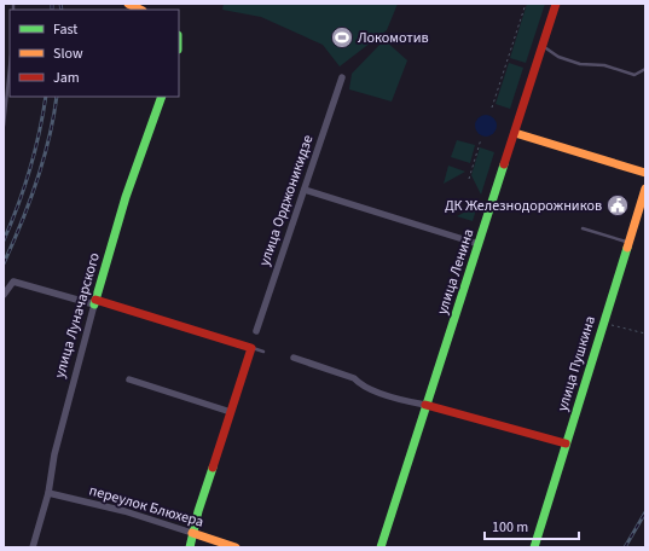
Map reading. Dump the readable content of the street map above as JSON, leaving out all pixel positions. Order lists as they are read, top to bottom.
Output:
{
  "streets": {
    "street": [
      "улица Орджоникидзе",
      "улица Ленина",
      "улица Луначарского",
      "улица Пушкина",
      "переулок Блюхера"
    ]
  },
  "crossings": [
    ["улица Луначарского", "переулок Блюхера"]
  ],
  "places": {
    "sports": ["Локомотив"],
    "public building": ["ДК Железнодорожников"]
  },
  "legend": ["Fast", "Slow", "Jam"],
  "scale_bar": "100 m"
}
